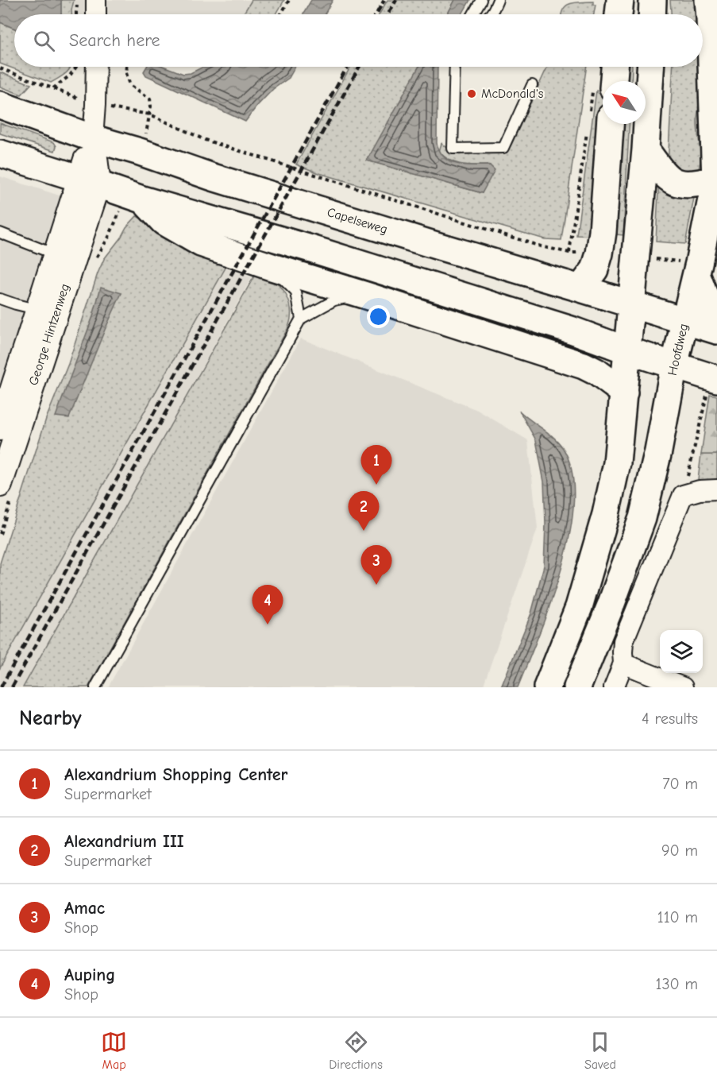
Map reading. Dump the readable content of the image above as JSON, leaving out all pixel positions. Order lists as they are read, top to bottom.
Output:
{
  "streets": {
    "main road": ["Capelseweg", "Hoofdweg"],
    "street": ["George Hintzenweg"]
  },
  "crossings": [
    ["Capelseweg", "George Hintzenweg"],
    ["Capelseweg", "Hoofdweg"]
  ],
  "places": ["McDonald's"],
  "north": "top left",
  "page": {
    "search": "Search here",
    "pins": [
      "1",
      "2",
      "3",
      "4"
    ],
    "heading": ["Nearby", "4 results"],
    "list": [
      {
        "mark": "1",
        "name": "Alexandrium Shopping Center",
        "note": "Supermarket",
        "value": "70 m"
      },
      {
        "mark": "2",
        "name": "Alexandrium III",
        "note": "Supermarket",
        "value": "90 m"
      },
      {
        "mark": "3",
        "name": "Amac",
        "note": "Shop",
        "value": "110 m"
      },
      {
        "mark": "4",
        "name": "Auping",
        "note": "Shop",
        "value": "130 m"
      }
    ],
    "nav": ["Map", "Directions", "Saved"]
  }
}
